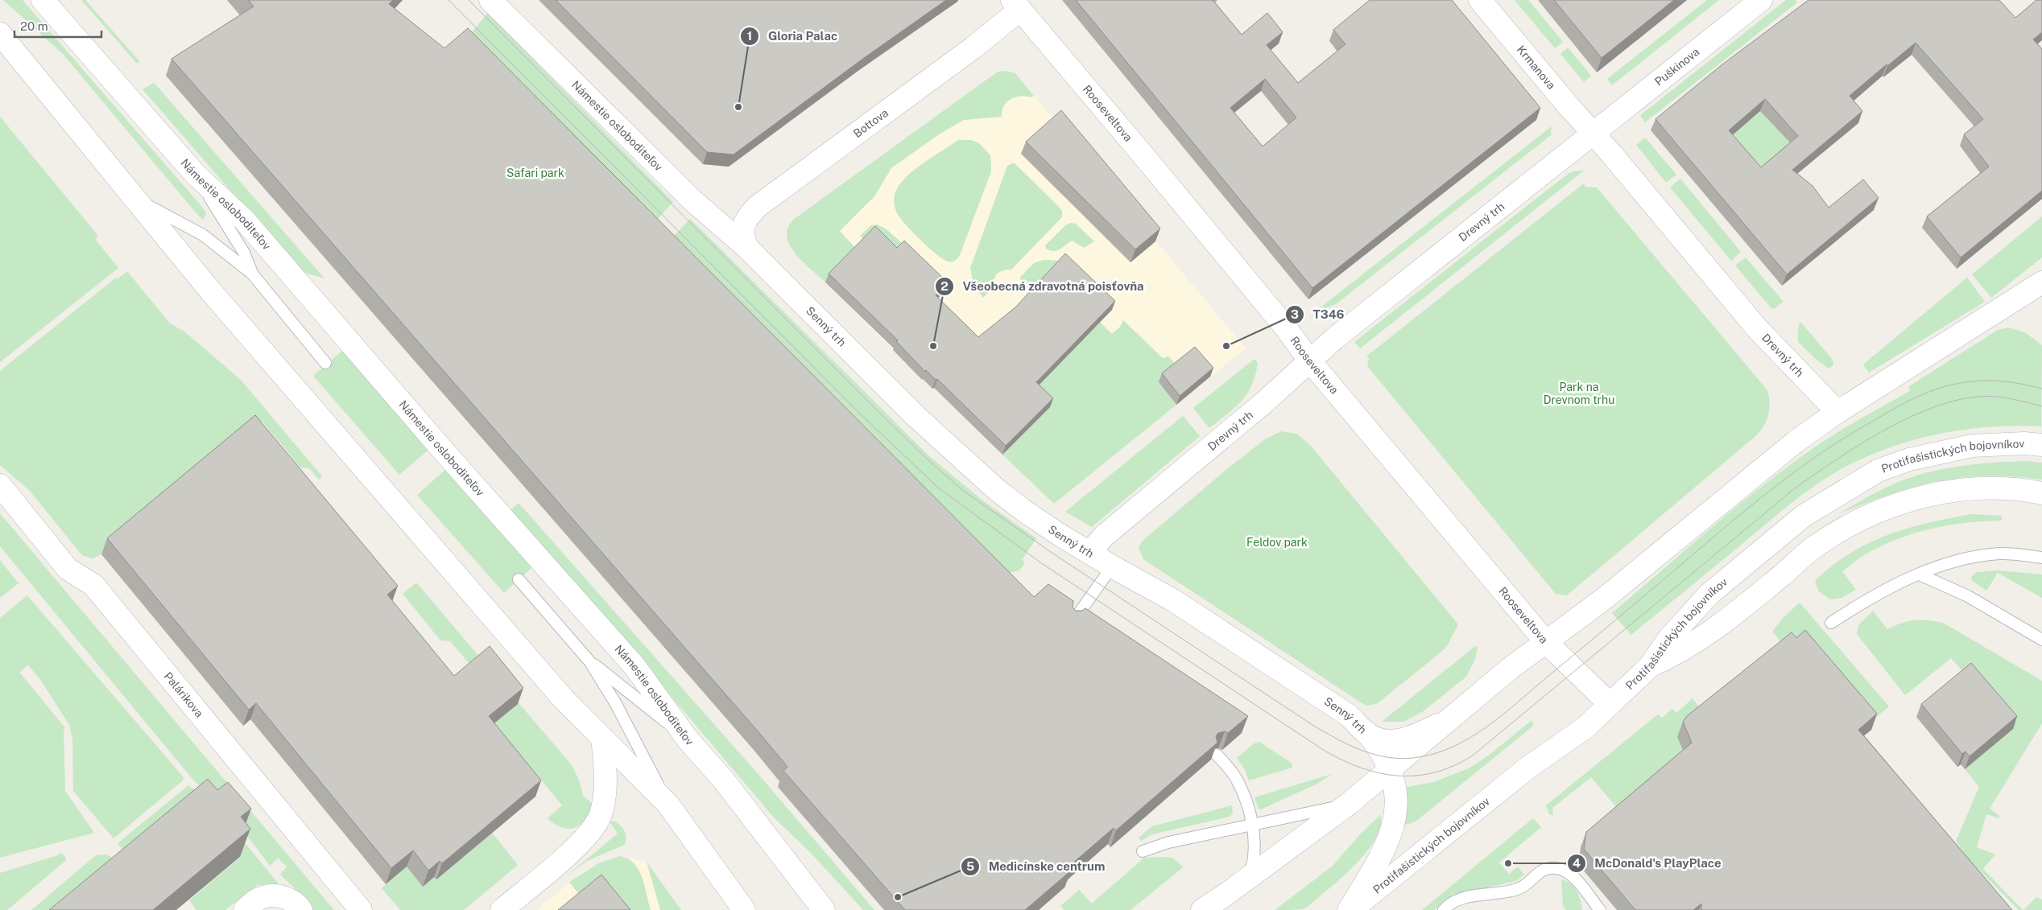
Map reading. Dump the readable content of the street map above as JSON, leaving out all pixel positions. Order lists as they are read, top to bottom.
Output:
{
  "streets": {
    "street": [
      "Krmanova",
      "Puškinova",
      "Rooseveltova",
      "Bottova",
      "Námestie osloboditeľov",
      "Drevný trh",
      "Senný trh",
      "Protifašistických bojovníkov",
      "Palárikova"
    ]
  },
  "crossings": [
    ["Krmanova", "Puškinova"],
    ["Krmanova", "Drevný trh"],
    ["Puškinova", "Drevný trh"],
    ["Rooseveltova", "Bottova"],
    ["Rooseveltova", "Drevný trh"],
    ["Rooseveltova", "Protifašistických bojovníkov"],
    ["Bottova", "Námestie osloboditeľov"],
    ["Bottova", "Senný trh"],
    ["Námestie osloboditeľov", "Senný trh"],
    ["Drevný trh", "Senný trh"],
    ["Senný trh", "Protifašistických bojovníkov"]
  ],
  "parks": ["Safari park", "Park na Drevnom trhu", "Feldov park"],
  "places": [
    "Gloria Palac",
    "Všeobecná zdravotná poisťovňa",
    "T346",
    "McDonald's PlayPlace",
    "Medicínske centrum"
  ],
  "scale_bar": "20 m"
}
